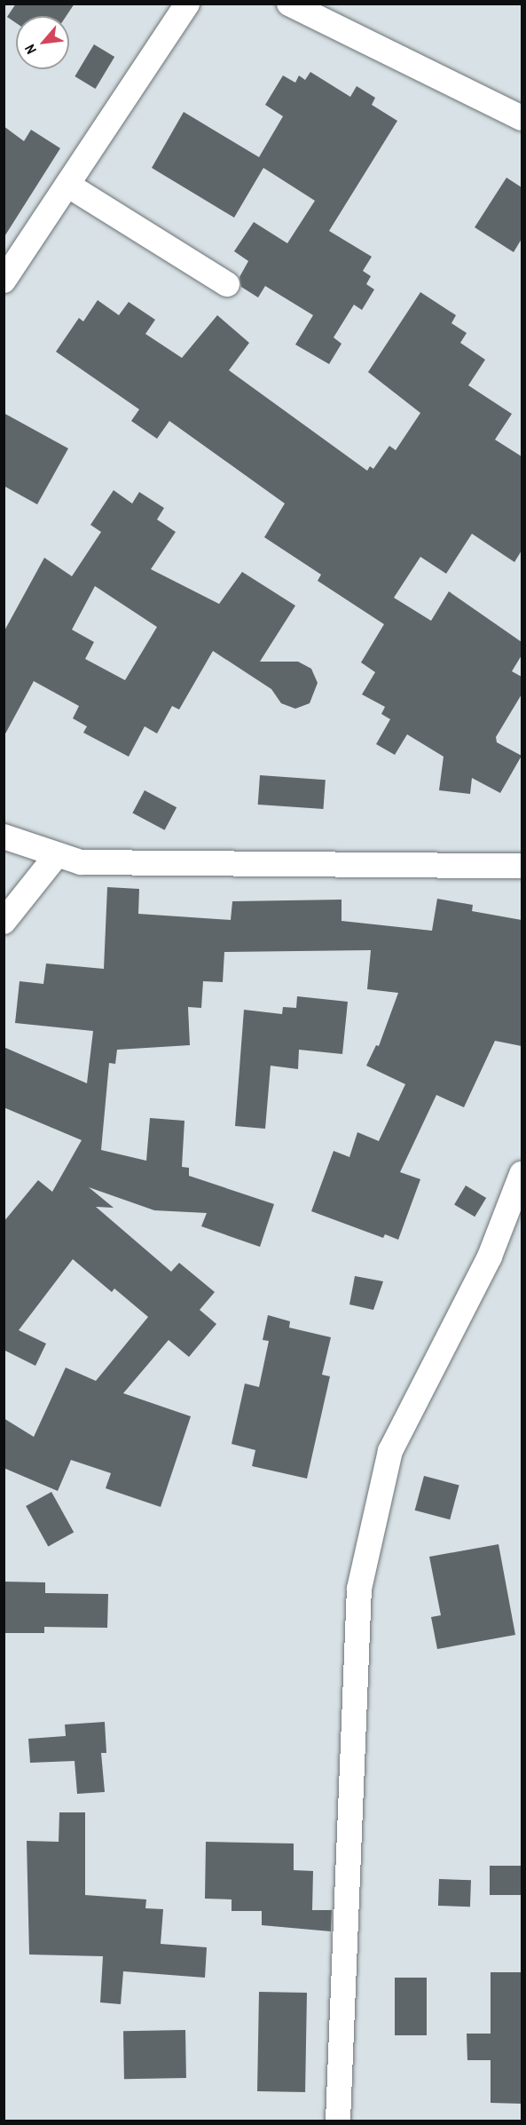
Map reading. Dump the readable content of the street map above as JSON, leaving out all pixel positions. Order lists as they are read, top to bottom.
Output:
{
  "north": "bottom left"
}
